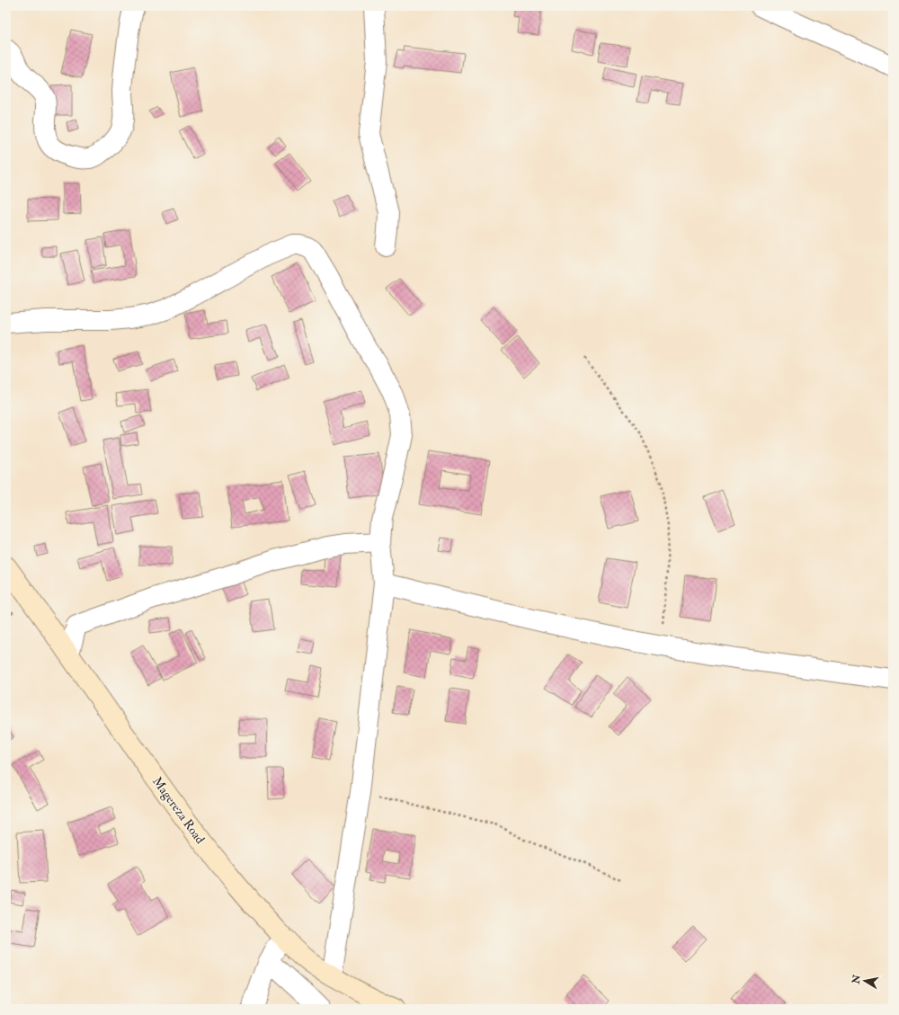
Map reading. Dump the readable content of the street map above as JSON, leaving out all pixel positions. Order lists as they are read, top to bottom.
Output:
{
  "streets": {
    "street": ["Magereza Road"]
  },
  "north": "left"
}
